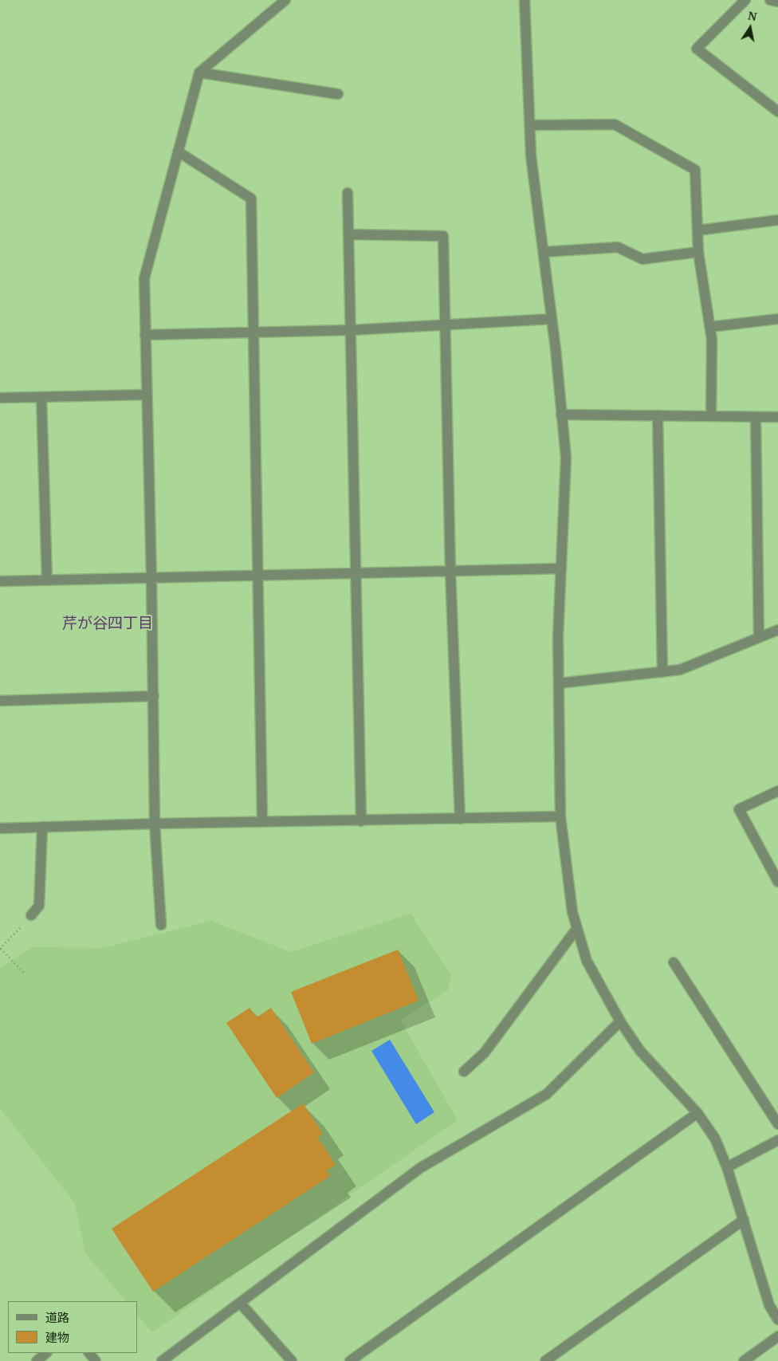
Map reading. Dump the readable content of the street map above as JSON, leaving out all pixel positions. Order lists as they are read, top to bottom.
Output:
{
  "districts": ["芹が谷四丁目"],
  "legend": ["道路", "建物"],
  "north": "top"
}
